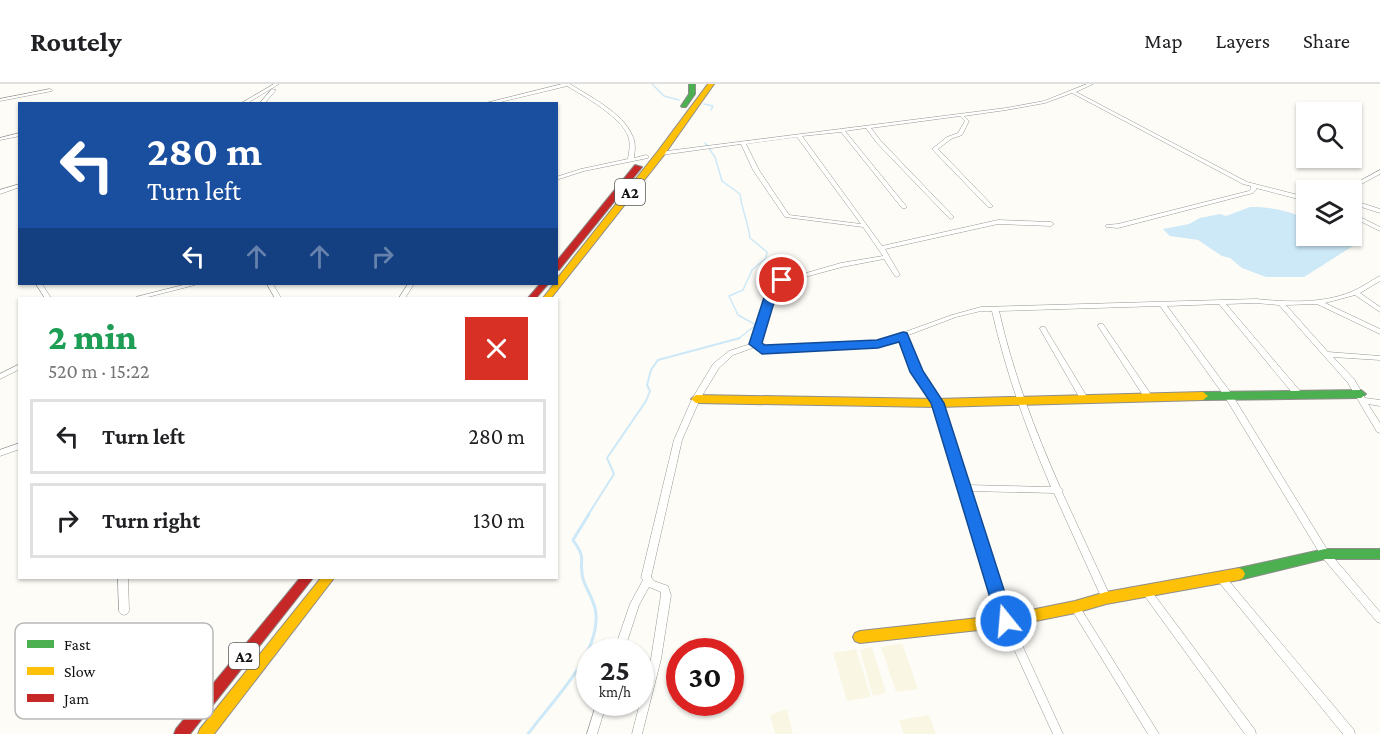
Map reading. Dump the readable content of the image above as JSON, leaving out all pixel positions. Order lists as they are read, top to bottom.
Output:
{
  "streets": {
    "main road": ["A2"]
  },
  "legend": ["Fast", "Slow", "Jam"],
  "page": {
    "header": "Routely",
    "nav": ["Map", "Layers", "Share"],
    "turn": ["280 m", "Turn left"],
    "heading": ["2 min", "520 m · 15:22"],
    "list": [
      {
        "name": "Turn left",
        "value": "280 m"
      },
      {
        "name": "Turn right",
        "value": "130 m"
      }
    ],
    "speed": "25 km/h",
    "limit": "30"
  }
}
